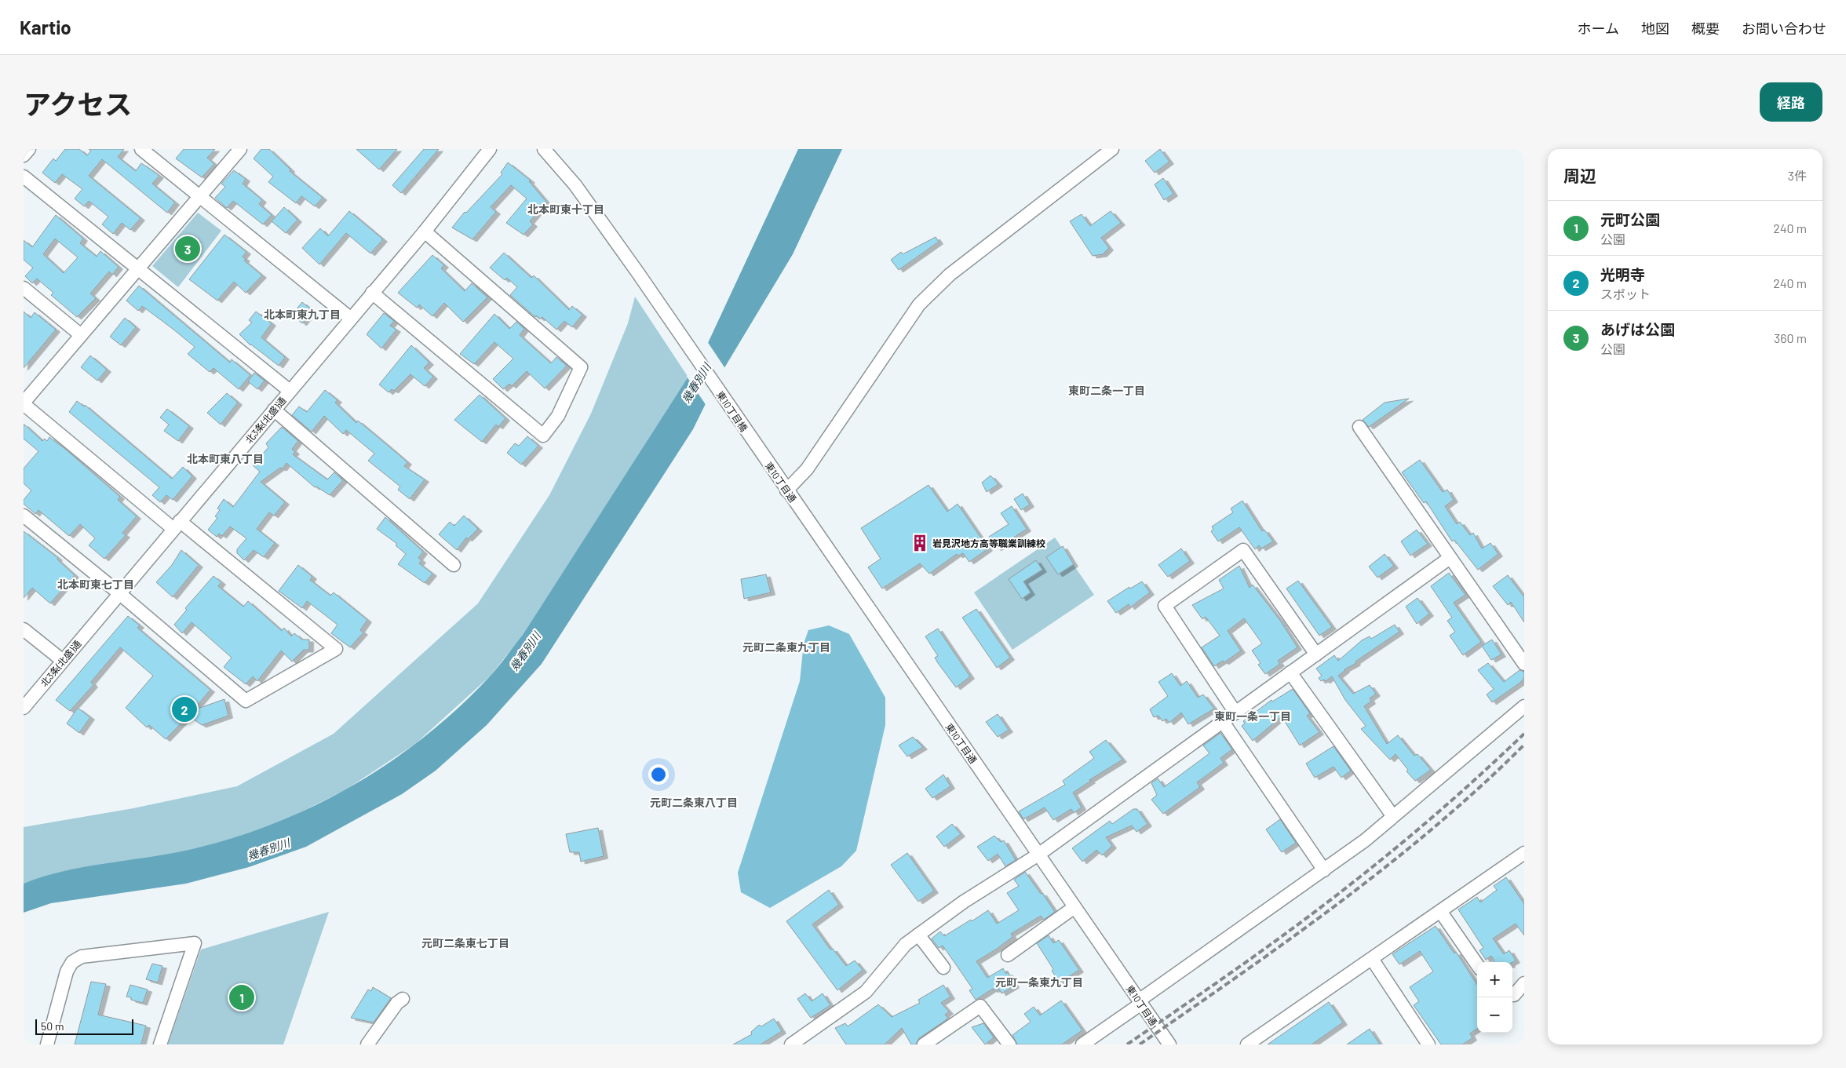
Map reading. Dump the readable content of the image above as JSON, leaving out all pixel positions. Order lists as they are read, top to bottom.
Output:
{
  "streets": {
    "street": ["東10丁目橋", "北3条(北盛)通", "東10丁目通"]
  },
  "crossings": [
    ["東10丁目橋", "東10丁目通"]
  ],
  "districts": [
    "北本町東十丁目",
    "北本町東九丁目",
    "東町二条一丁目",
    "北本町東八丁目",
    "北本町東七丁目",
    "元町二条東九丁目",
    "東町一条一丁目",
    "元町二条東八丁目",
    "元町二条東七丁目",
    "元町一条東九丁目"
  ],
  "water": ["幾春別川"],
  "places": {
    "building": ["岩見沢地方高等職業訓練校"]
  },
  "scale_bar": "50 m",
  "page": {
    "header": "Kartio",
    "nav": [
      "ホーム",
      "地図",
      "概要",
      "お問い合わせ"
    ],
    "title": "アクセス",
    "buttons": "経路",
    "heading": ["周辺", "3件"],
    "list": [
      {
        "mark": "1",
        "name": "元町公園",
        "note": "公園",
        "value": "240 m"
      },
      {
        "mark": "2",
        "name": "光明寺",
        "note": "スポット",
        "value": "240 m"
      },
      {
        "mark": "3",
        "name": "あげは公園",
        "note": "公園",
        "value": "360 m"
      }
    ],
    "pins": ["3", "2", "1"],
    "map_buttons": ["+", "−"],
    "scale": "50 m"
  }
}
